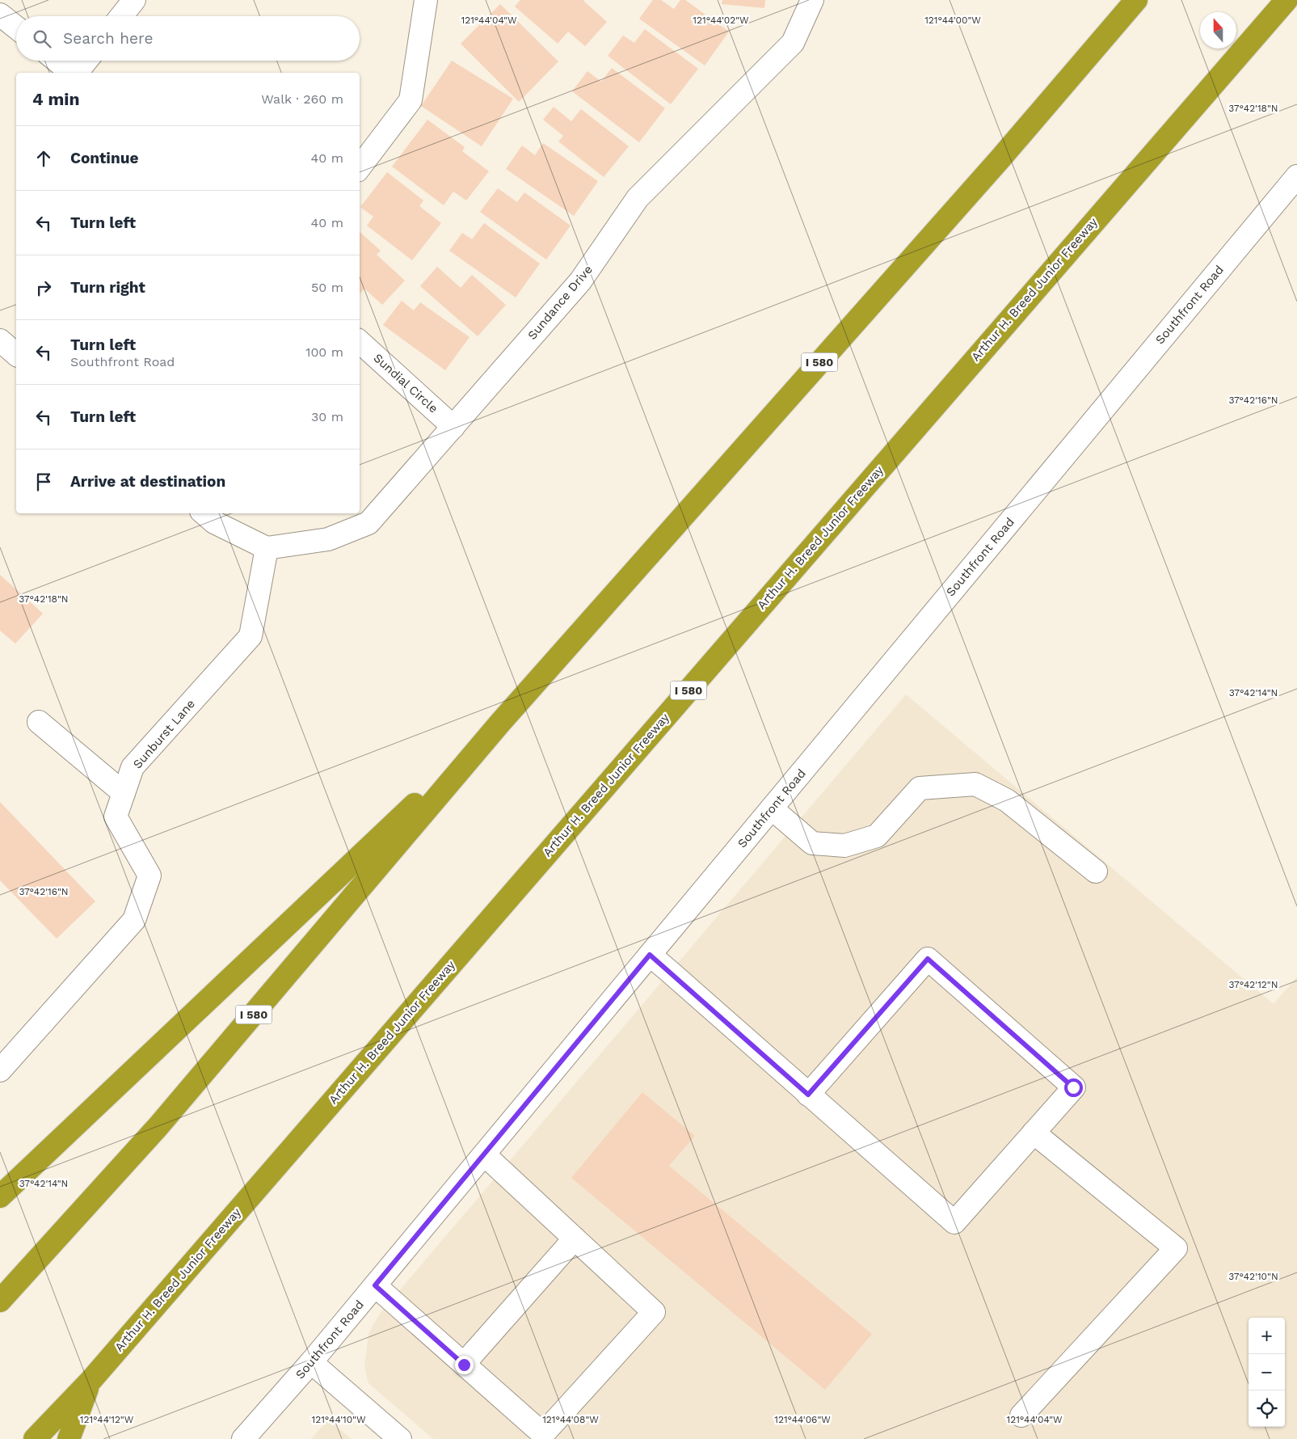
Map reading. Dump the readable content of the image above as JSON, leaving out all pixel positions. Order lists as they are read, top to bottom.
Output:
{
  "streets": {
    "highway": ["Arthur H. Breed Junior Freeway", "I 580"],
    "street": [
      "Sundance Drive",
      "Southfront Road",
      "Sundial Circle",
      "Sunburst Lane"
    ]
  },
  "crossings": [
    ["Sundance Drive", "Sundial Circle"],
    ["Sundance Drive", "Sunburst Lane"]
  ],
  "north": "top",
  "page": {
    "search": "Search here",
    "heading": ["4 min", "Walk · 260 m"],
    "list": [
      ["Continue", "40 m"],
      ["Turn left", "40 m"],
      ["Turn right", "50 m"],
      ["Turn left", "Southfront Road", "100 m"],
      ["Turn left", "30 m"],
      "Arrive at destination"
    ],
    "map_buttons": ["+", "−"]
  },
  "coordinates": [
    "121°44'04\"W",
    "121°44'02\"W",
    "121°44'00\"W",
    "37°42'18\"N",
    "37°42'16\"N",
    "37°42'14\"N",
    "37°42'12\"N",
    "37°42'10\"N",
    "121°44'12\"W",
    "121°44'10\"W",
    "121°44'08\"W",
    "121°44'06\"W"
  ]
}
